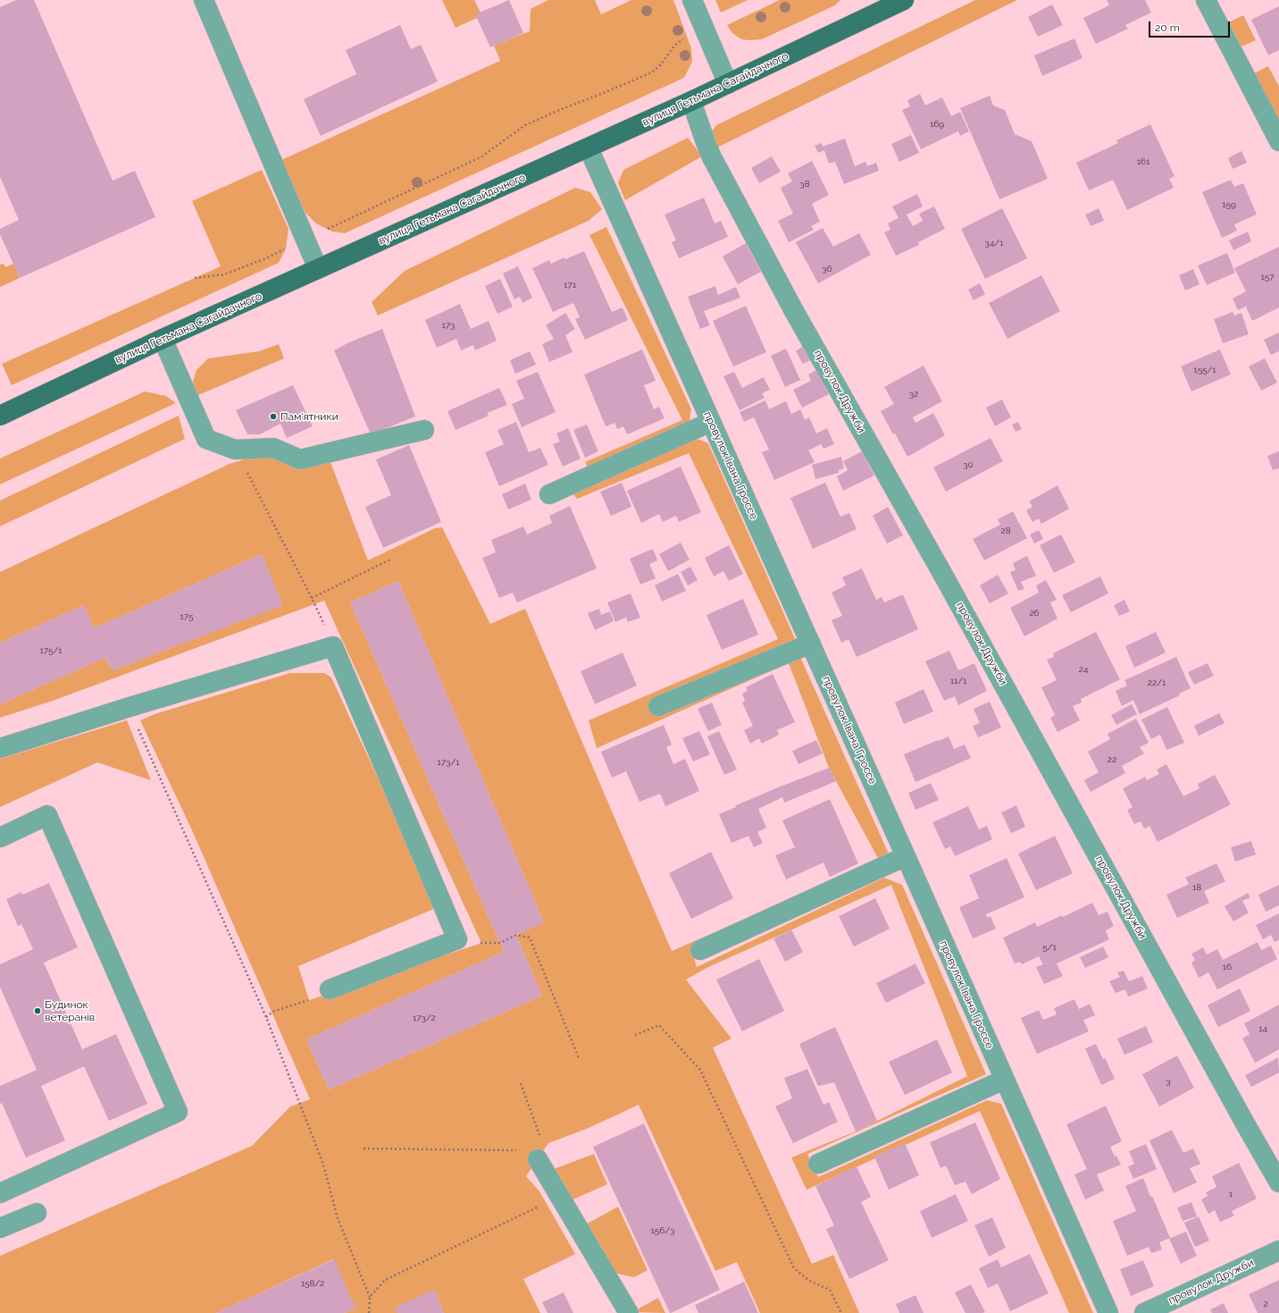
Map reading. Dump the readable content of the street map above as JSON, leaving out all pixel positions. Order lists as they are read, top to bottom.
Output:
{
  "streets": {
    "main road": ["вулиця Гетьмана Сагайдачного"],
    "street": ["провулок Дружби", "провулок Івана Гроссе"]
  },
  "crossings": [
    ["вулиця Гетьмана Сагайдачного", "провулок Дружби"],
    ["вулиця Гетьмана Сагайдачного", "провулок Івана Гроссе"]
  ],
  "places": ["Пам'ятники", "Будинок ветеранів"],
  "house_numbers": [
    "169",
    "161",
    "38",
    "159",
    "34/1",
    "36",
    "157",
    "171",
    "173",
    "155/1",
    "32",
    "30",
    "28",
    "26",
    "175",
    "175/1",
    "24",
    "11/1",
    "22/1",
    "22",
    "173/1",
    "18",
    "5/1",
    "16",
    "173/2",
    "14",
    "3",
    "1",
    "156/3",
    "158/2",
    "2"
  ],
  "scale_bar": "20 m"
}
